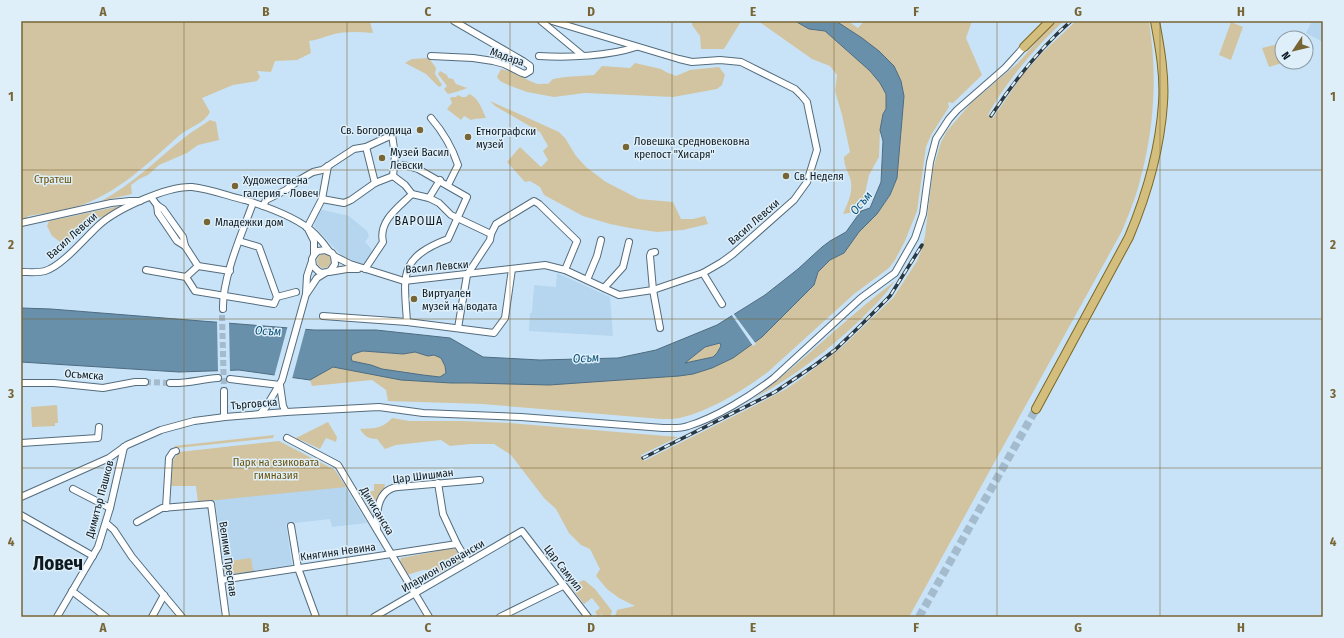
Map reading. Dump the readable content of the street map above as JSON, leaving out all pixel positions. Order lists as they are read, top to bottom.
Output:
{
  "streets": {
    "street": [
      "Мадара",
      "Васил Левски",
      "Осъмска",
      "Търговска",
      "Цар Шишман",
      "Димитър Пашков",
      "Дикисанска",
      "Княгиня Невина",
      "Велики Преслав",
      "Иларион Ловчански",
      "Цар Самуил"
    ]
  },
  "crossings": [
    ["Търговска", "Димитър Пашков"],
    ["Цар Шишман", "Дикисанска"],
    ["Дикисанска", "Княгиня Невина"],
    ["Дикисанска", "Иларион Ловчански"],
    ["Княгиня Невина", "Велики Преслав"],
    ["Иларион Ловчански", "Цар Самуил"]
  ],
  "districts": ["ВАРОША", "Ловеч"],
  "water": ["Осъм"],
  "parks": ["Стратеш", "Парк на езиковата гимназия"],
  "places": [
    "Св. Богородица",
    "Етнографски музей",
    "Ловешка средновековна крепост \"Хисаря\"",
    "Музей Васил Левски",
    "Св. Неделя",
    "Художествена галерия - Ловеч",
    "Младежки дом",
    "Виртуален музей на водата"
  ],
  "north": "bottom left",
  "grid": {
    "columns": [
      "A",
      "B",
      "C",
      "D",
      "E",
      "F",
      "G",
      "H"
    ],
    "rows": [
      "1",
      "2",
      "3",
      "4"
    ]
  }
}
